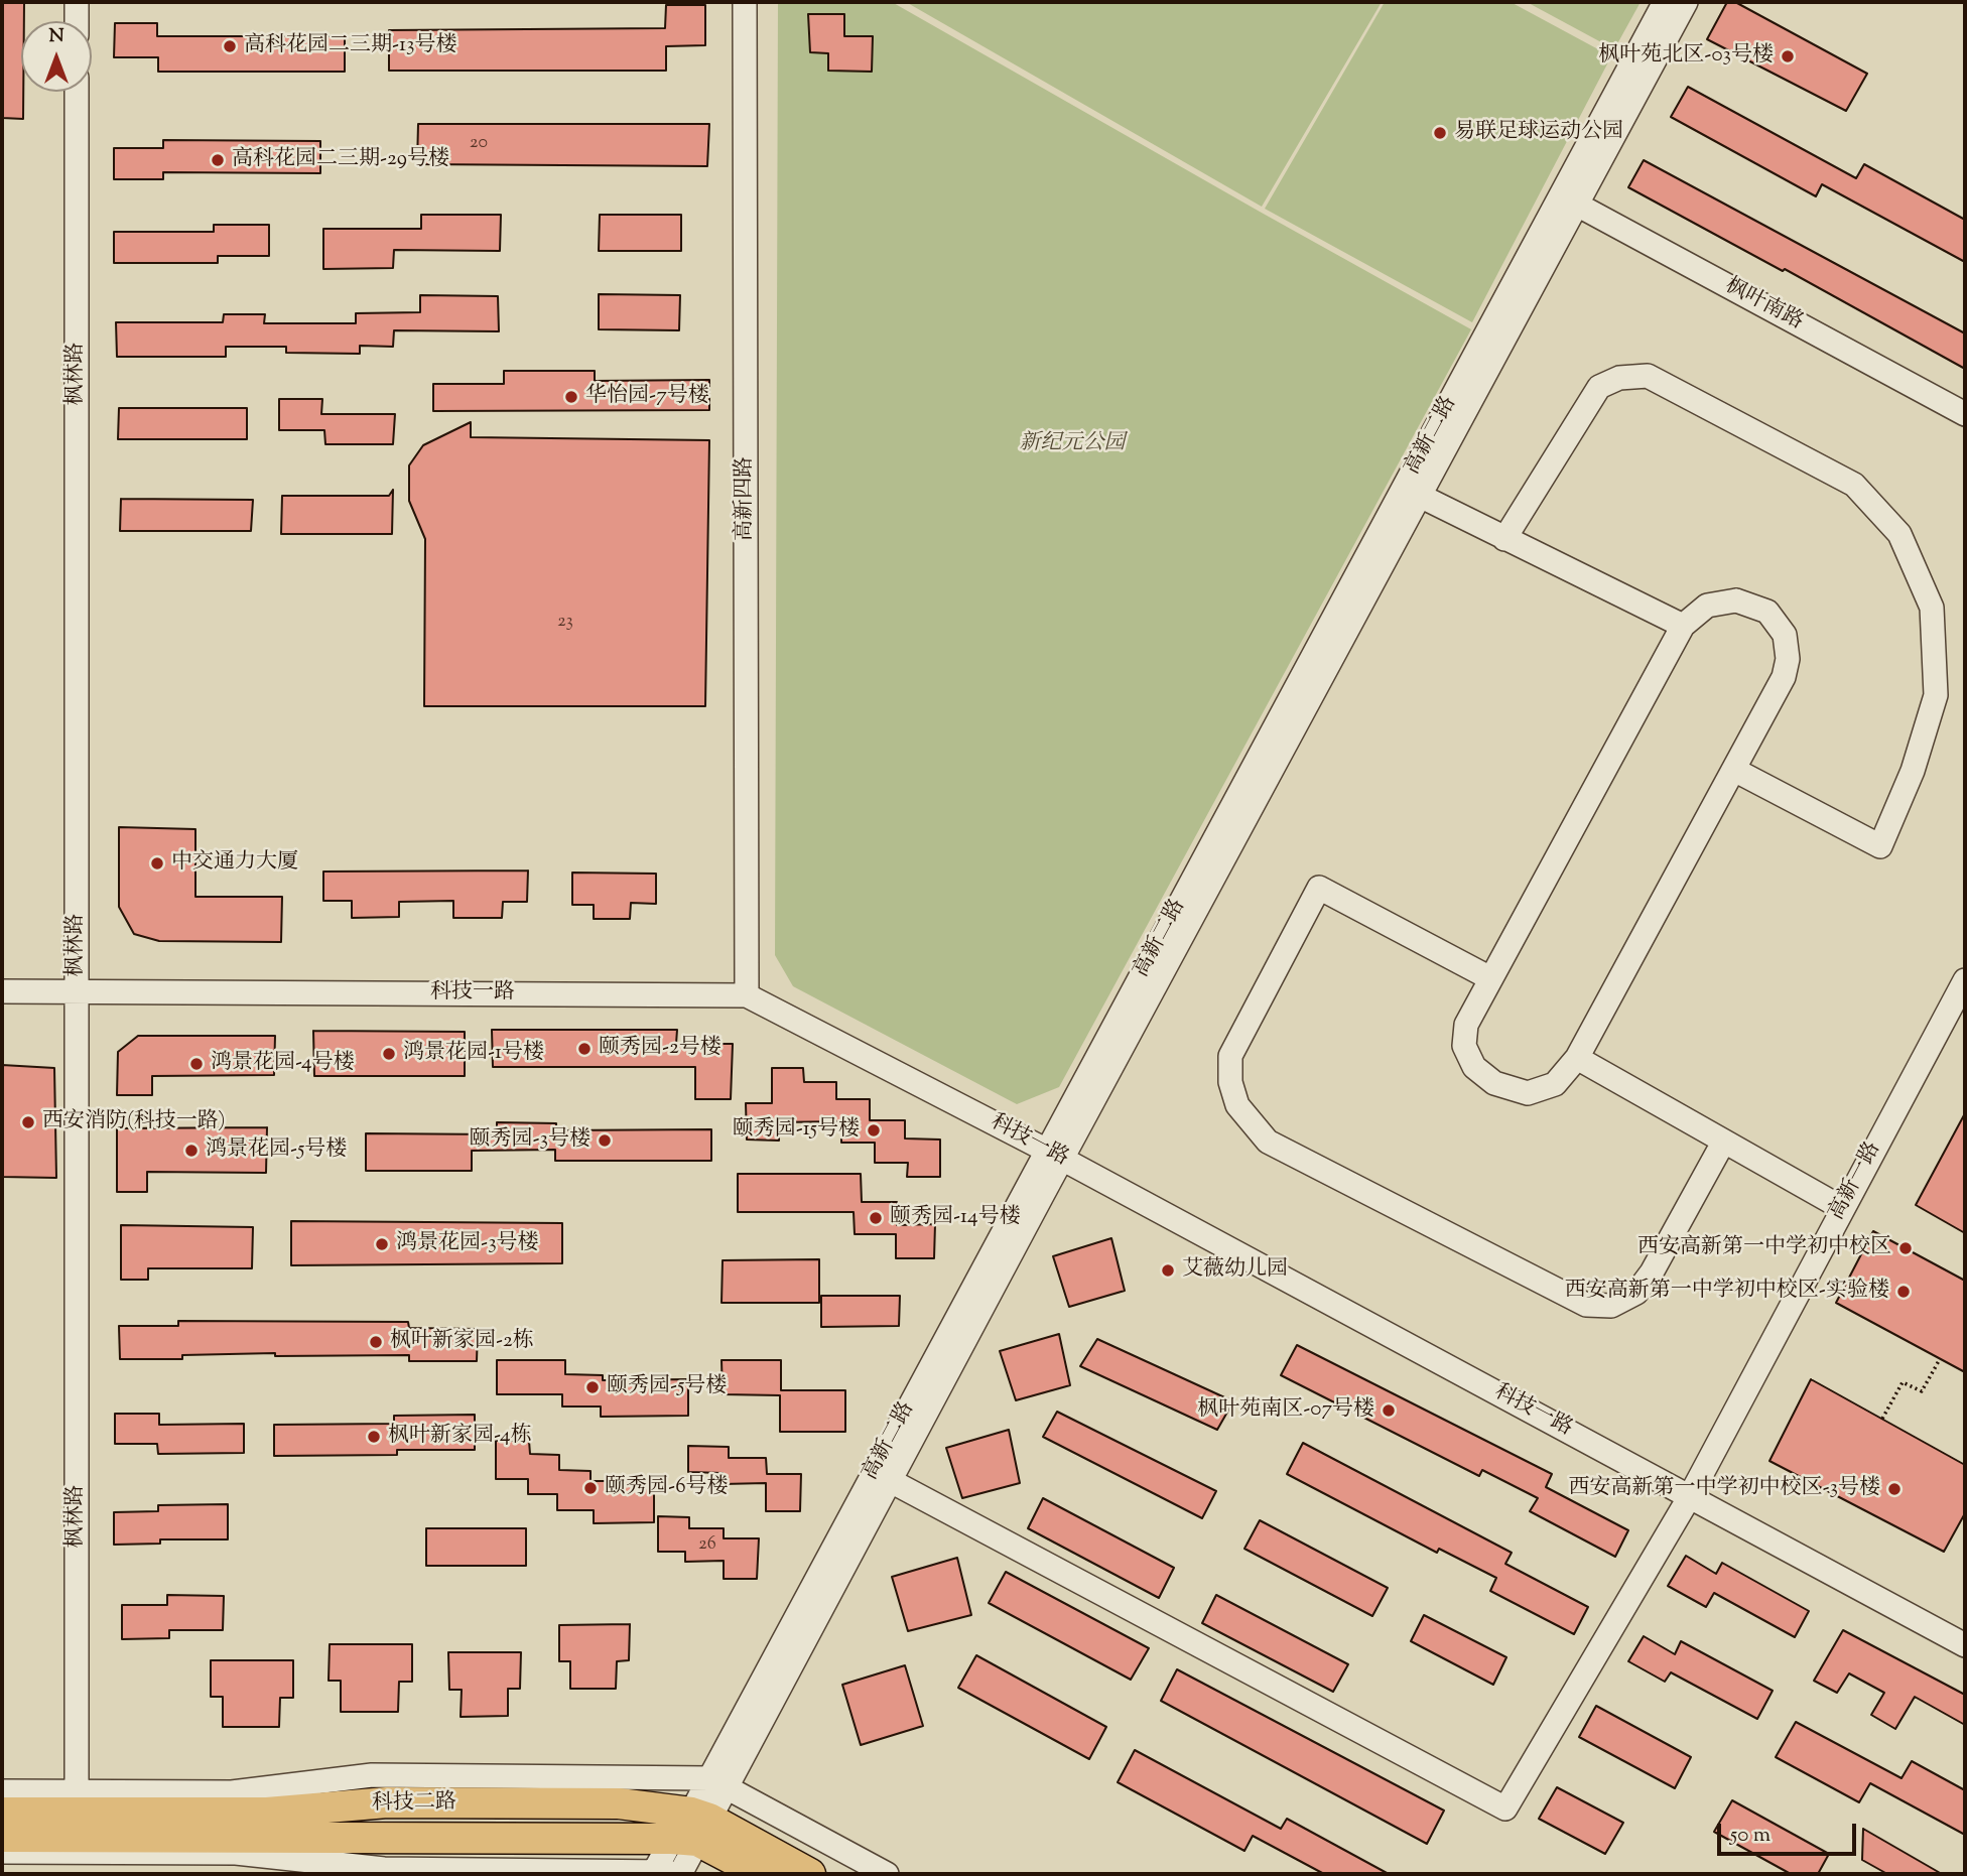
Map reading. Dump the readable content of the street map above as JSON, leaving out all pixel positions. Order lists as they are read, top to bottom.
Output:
{
  "streets": {
    "main road": ["科技二路"],
    "street": [
      "枫叶南路",
      "枫林路",
      "高新二路",
      "高新四路",
      "科技一路",
      "高新一路"
    ]
  },
  "crossings": [
    ["枫叶南路", "高新二路"],
    ["枫林路", "科技一路"],
    ["枫林路", "科技二路"],
    ["高新二路", "科技一路"],
    ["高新二路", "高新一路"],
    ["高新二路", "科技二路"],
    ["高新四路", "科技一路"],
    ["科技一路", "高新一路"]
  ],
  "parks": ["新纪元公园"],
  "places": [
    "高科花园二三期-13号楼",
    "枫叶苑北区-03号楼",
    "易联足球运动公园",
    "高科花园二三期-29号楼",
    "华怡园-7号楼",
    "中交通力大厦",
    "颐秀园-2号楼",
    "鸿景花园-1号楼",
    "鸿景花园-4号楼",
    "西安消防(科技一路)",
    "颐秀园-15号楼",
    "颐秀园-3号楼",
    "鸿景花园-5号楼",
    "颐秀园-14号楼",
    "鸿景花园-3号楼",
    "西安高新第一中学初中校区",
    "艾薇幼儿园",
    "西安高新第一中学初中校区-实验楼",
    "枫叶新家园-2栋",
    "颐秀园-5号楼",
    "枫叶苑南区-07号楼",
    "枫叶新家园-4栋",
    "颐秀园-6号楼",
    "西安高新第一中学初中校区-3号楼"
  ],
  "house_numbers": ["20", "23", "26"],
  "scale_bar": "50 m",
  "north": "top"
}
